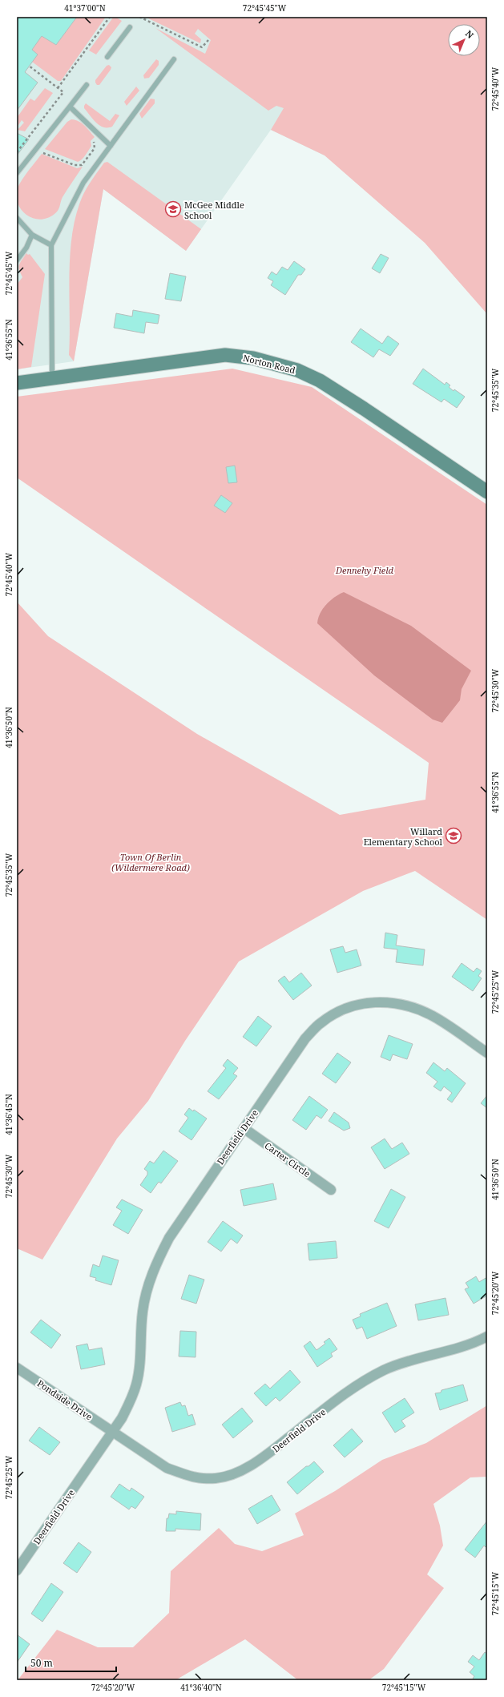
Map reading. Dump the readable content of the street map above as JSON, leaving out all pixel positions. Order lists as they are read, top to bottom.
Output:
{
  "streets": {
    "main road": ["Norton Road"],
    "street": ["Deerfield Drive", "Carter Circle", "Pondside Drive"]
  },
  "crossings": [
    ["Deerfield Drive", "Carter Circle"],
    ["Deerfield Drive", "Pondside Drive"]
  ],
  "parks": ["Dennehy Field", "Town Of Berlin (Wildermere Road)"],
  "places": {
    "school or university": ["McGee Middle School", "Willard Elementary School"]
  },
  "scale_bar": "50 m",
  "north": "top right",
  "coordinates": [
    "41°37'00\"N",
    "72°45'45\"W",
    "72°45'40\"W",
    "41°36'55\"N",
    "72°45'35\"W",
    "72°45'30\"W",
    "41°36'50\"N",
    "72°45'25\"W",
    "41°36'45\"N",
    "72°45'20\"W",
    "72°45'15\"W",
    "41°36'40\"N"
  ]
}
